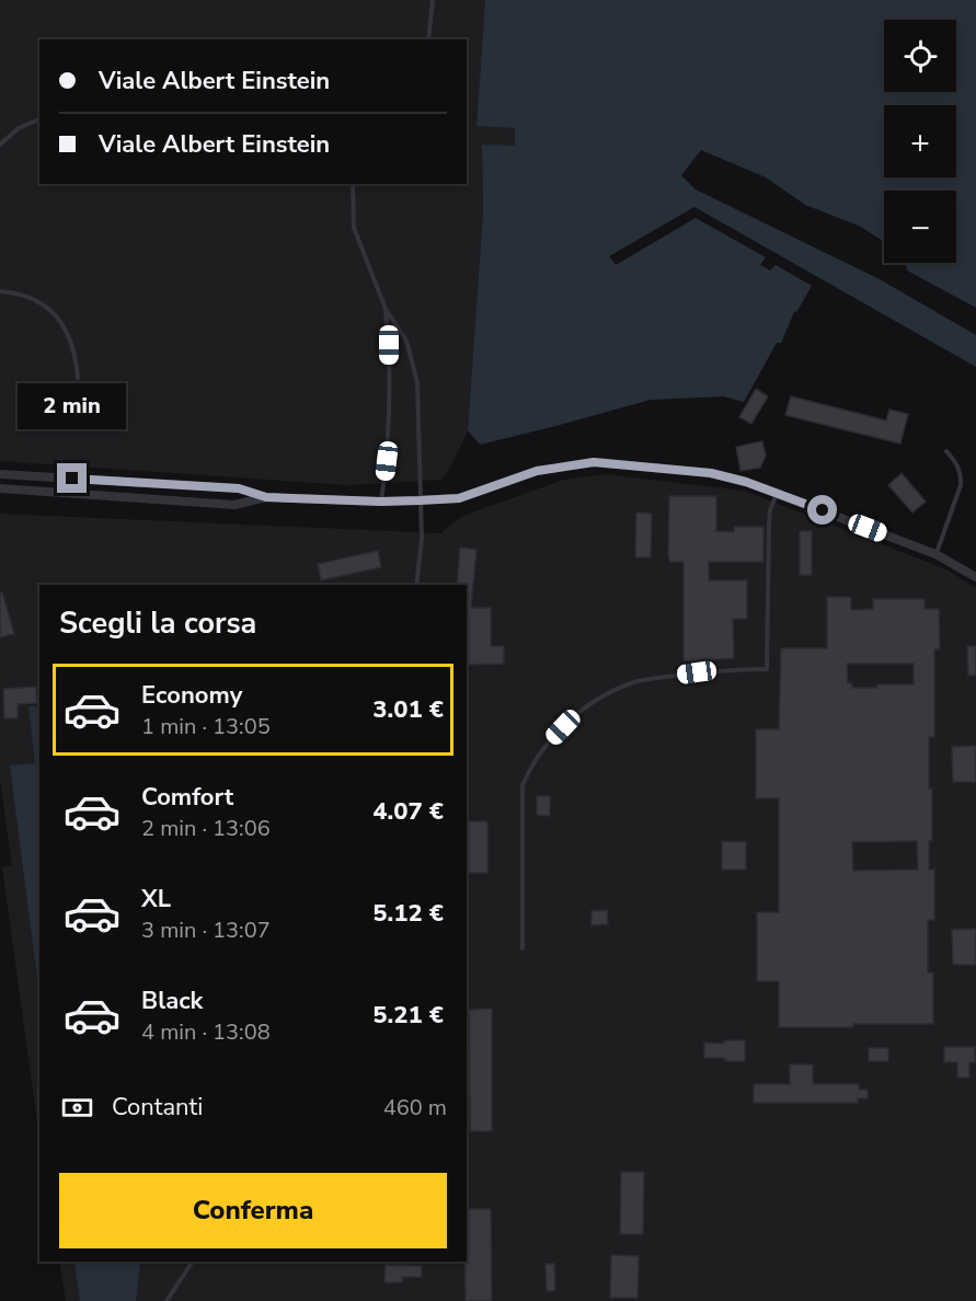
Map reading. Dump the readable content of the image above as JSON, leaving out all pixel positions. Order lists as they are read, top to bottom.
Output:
{
  "page": {
    "map_buttons": ["+", "−"],
    "banner": ["Viale Albert Einstein", "Viale Albert Einstein"],
    "bubble": "2 min",
    "heading": "Scegli la corsa",
    "list": [
      {
        "name": "Economy",
        "note": "1 min · 13:05",
        "value": "3.01 €"
      },
      {
        "name": "Comfort",
        "note": "2 min · 13:06",
        "value": "4.07 €"
      },
      {
        "name": "XL",
        "note": "3 min · 13:07",
        "value": "5.12 €"
      },
      {
        "name": "Black",
        "note": "4 min · 13:08",
        "value": "5.21 €"
      }
    ],
    "pay": ["Contanti", "460 m"],
    "buttons": "Conferma"
  }
}
